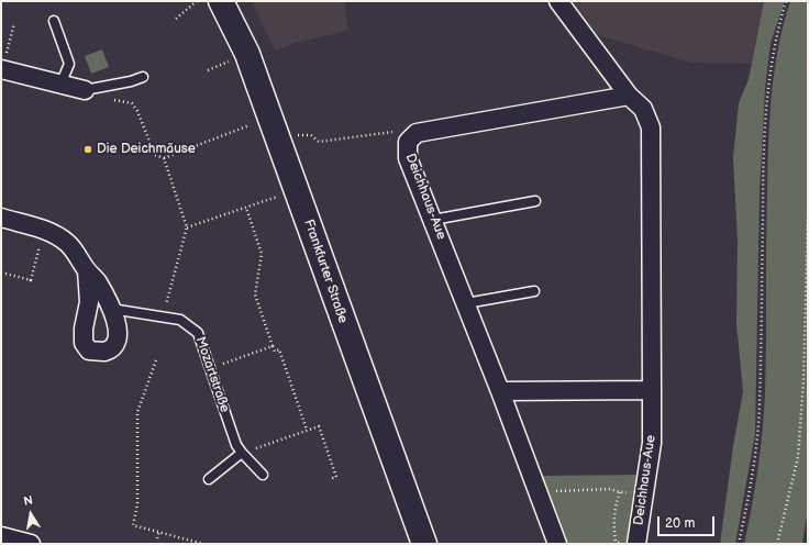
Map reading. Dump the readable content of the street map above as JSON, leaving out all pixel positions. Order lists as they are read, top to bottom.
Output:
{
  "streets": {
    "main road": ["Frankfurter Straße"],
    "street": ["Deichhaus-Aue"],
    "lane": ["Mozartstraße"]
  },
  "places": ["Die Deichmäuse"],
  "scale_bar": "20 m",
  "north": "top"
}
